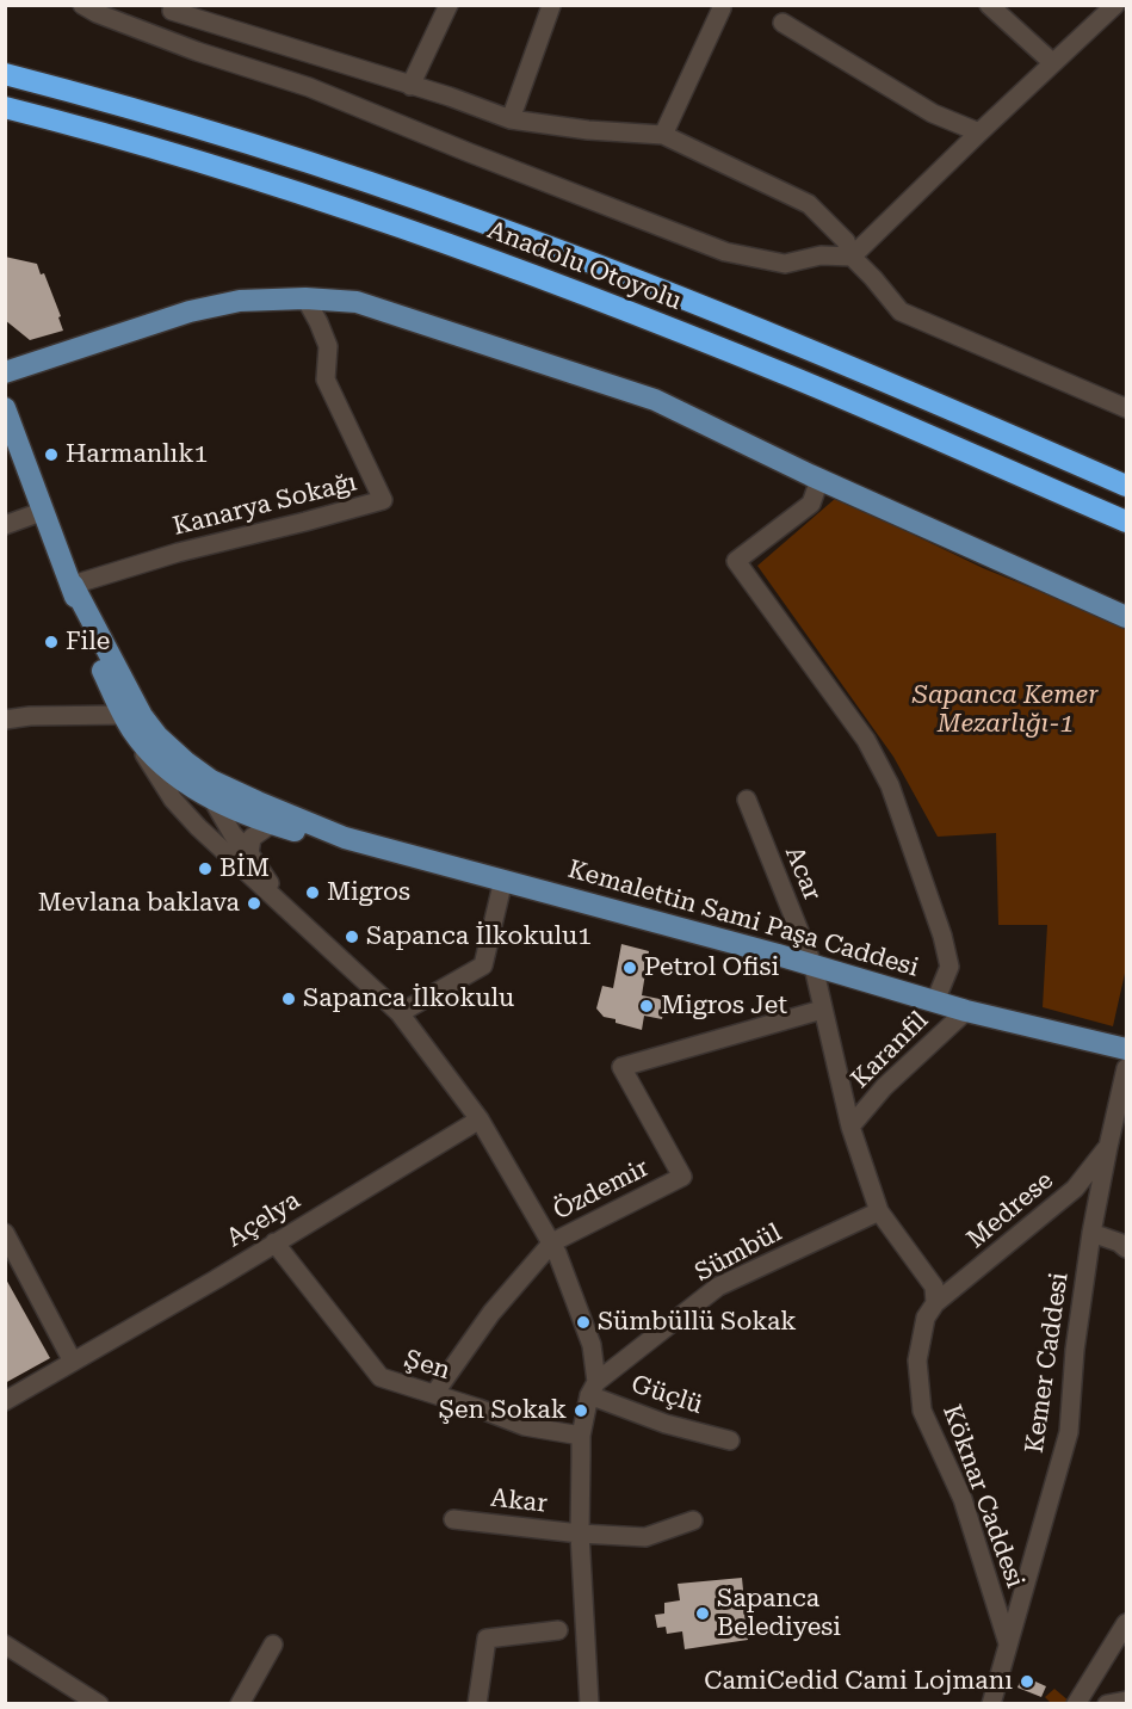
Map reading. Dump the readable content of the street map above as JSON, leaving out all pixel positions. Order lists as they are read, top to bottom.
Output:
{
  "streets": {
    "highway": ["Anadolu Otoyolu"],
    "main road": ["Kemalettin Sami Paşa Caddesi"],
    "street": [
      "Kanarya Sokağı",
      "Acar",
      "Karanfil",
      "Özdemir",
      "Medrese",
      "Açelya",
      "Sümbül",
      "Kemer Caddesi",
      "Şen",
      "Güçlü",
      "Köknar Caddesi",
      "Akar"
    ]
  },
  "crossings": [
    ["Kanarya Sokağı", "Kemalettin Sami Paşa Caddesi"],
    ["Acar", "Kemalettin Sami Paşa Caddesi"],
    ["Kemalettin Sami Paşa Caddesi", "Karanfil"],
    ["Medrese", "Kemer Caddesi"],
    ["Medrese", "Köknar Caddesi"],
    ["Açelya", "Şen"],
    ["Sümbül", "Güçlü"],
    ["Kemer Caddesi", "Köknar Caddesi"]
  ],
  "parks": ["Sapanca Kemer Mezarlığı-1"],
  "places": [
    "Harmanlık1",
    "File",
    "BİM",
    "Migros",
    "Mevlana baklava",
    "Sapanca İlkokulu1",
    "Petrol Ofisi",
    "Sapanca İlkokulu",
    "Migros Jet",
    "Sümbüllü Sokak",
    "Şen Sokak",
    "Sapanca Belediyesi",
    "CamiCedid Cami Lojmanı"
  ]
}
